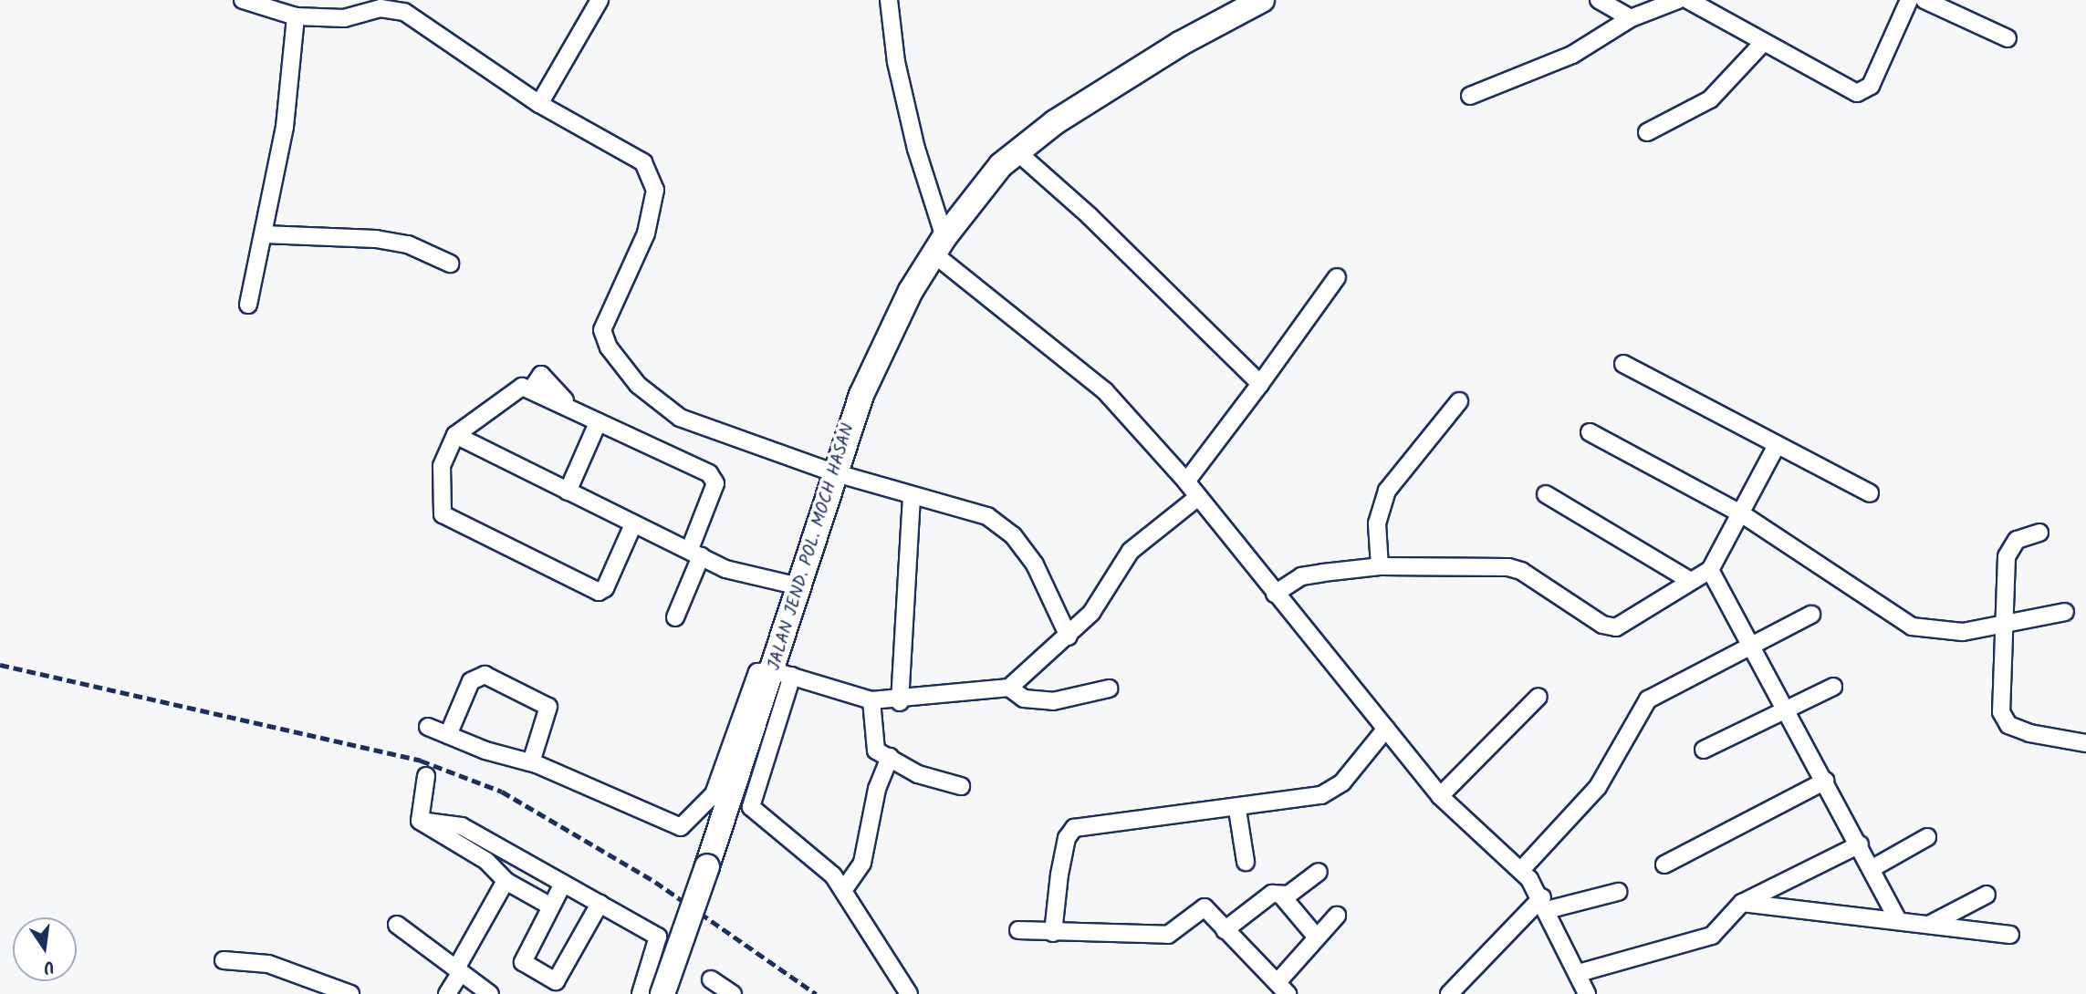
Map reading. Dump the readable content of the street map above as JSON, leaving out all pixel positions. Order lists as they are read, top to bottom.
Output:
{
  "streets": {
    "main road": ["JALAN JEND. POL. MOCH HASAN"]
  },
  "north": "bottom"
}
